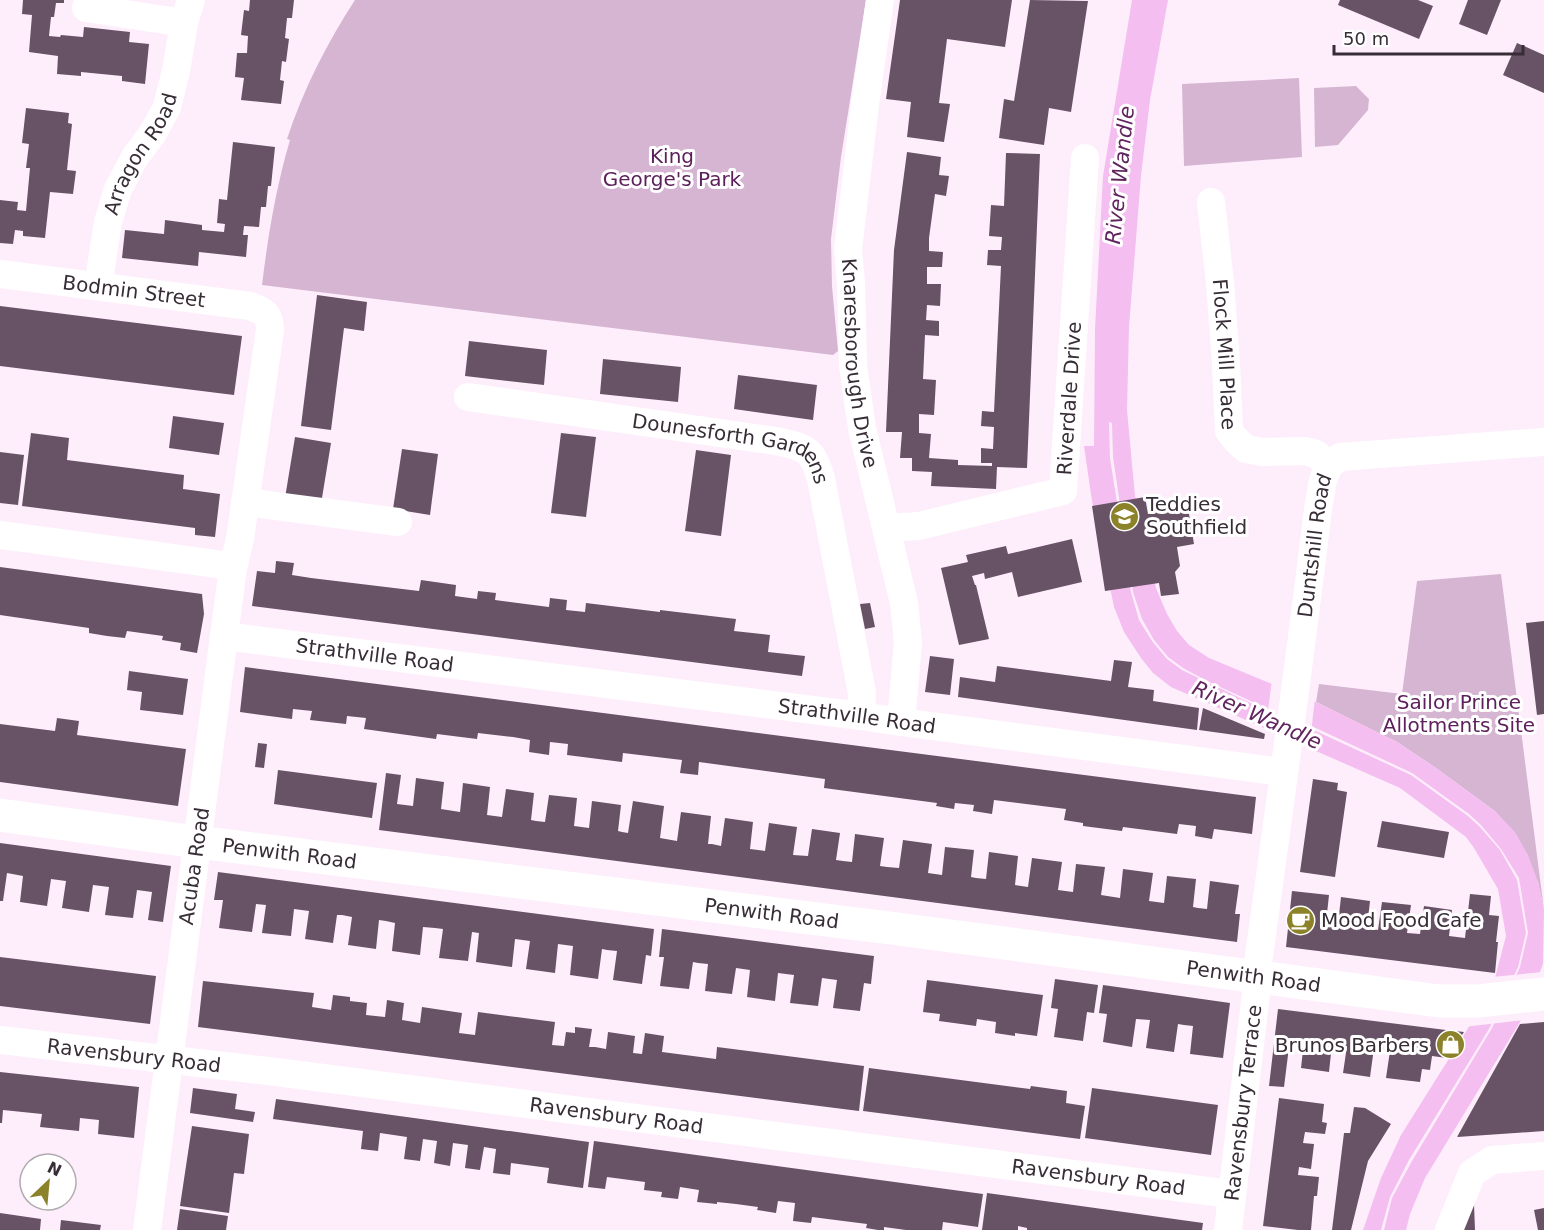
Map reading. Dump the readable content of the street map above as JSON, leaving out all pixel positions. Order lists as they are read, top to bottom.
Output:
{
  "streets": {
    "street": [
      "Arragon Road",
      "Bodmin Street",
      "Flock Mill Place",
      "Knaresborough Drive",
      "Riverdale Drive",
      "Dounesforth Gardens",
      "Duntshill Road",
      "Strathville Road",
      "Penwith Road",
      "Acuba Road",
      "Ravensbury Road",
      "Ravensbury Terrace"
    ]
  },
  "crossings": [
    ["Arragon Road", "Bodmin Street"],
    ["Bodmin Street", "Acuba Road"],
    ["Flock Mill Place", "Duntshill Road"],
    ["Knaresborough Drive", "Riverdale Drive"],
    ["Knaresborough Drive", "Strathville Road"],
    ["Dounesforth Gardens", "Strathville Road"],
    ["Duntshill Road", "Strathville Road"],
    ["Strathville Road", "Acuba Road"],
    ["Penwith Road", "Acuba Road"],
    ["Penwith Road", "Ravensbury Terrace"],
    ["Acuba Road", "Ravensbury Road"],
    ["Ravensbury Road", "Ravensbury Terrace"]
  ],
  "water": ["River Wandle"],
  "parks": ["King George's Park", "Sailor Prince Allotments Site"],
  "places": {
    "school or university": ["Teddies Southfield"],
    "cafe": ["Mood Food Cafe"],
    "shop": ["Brunos Barbers"]
  },
  "scale_bar": "50 m",
  "north": "top right"
}
